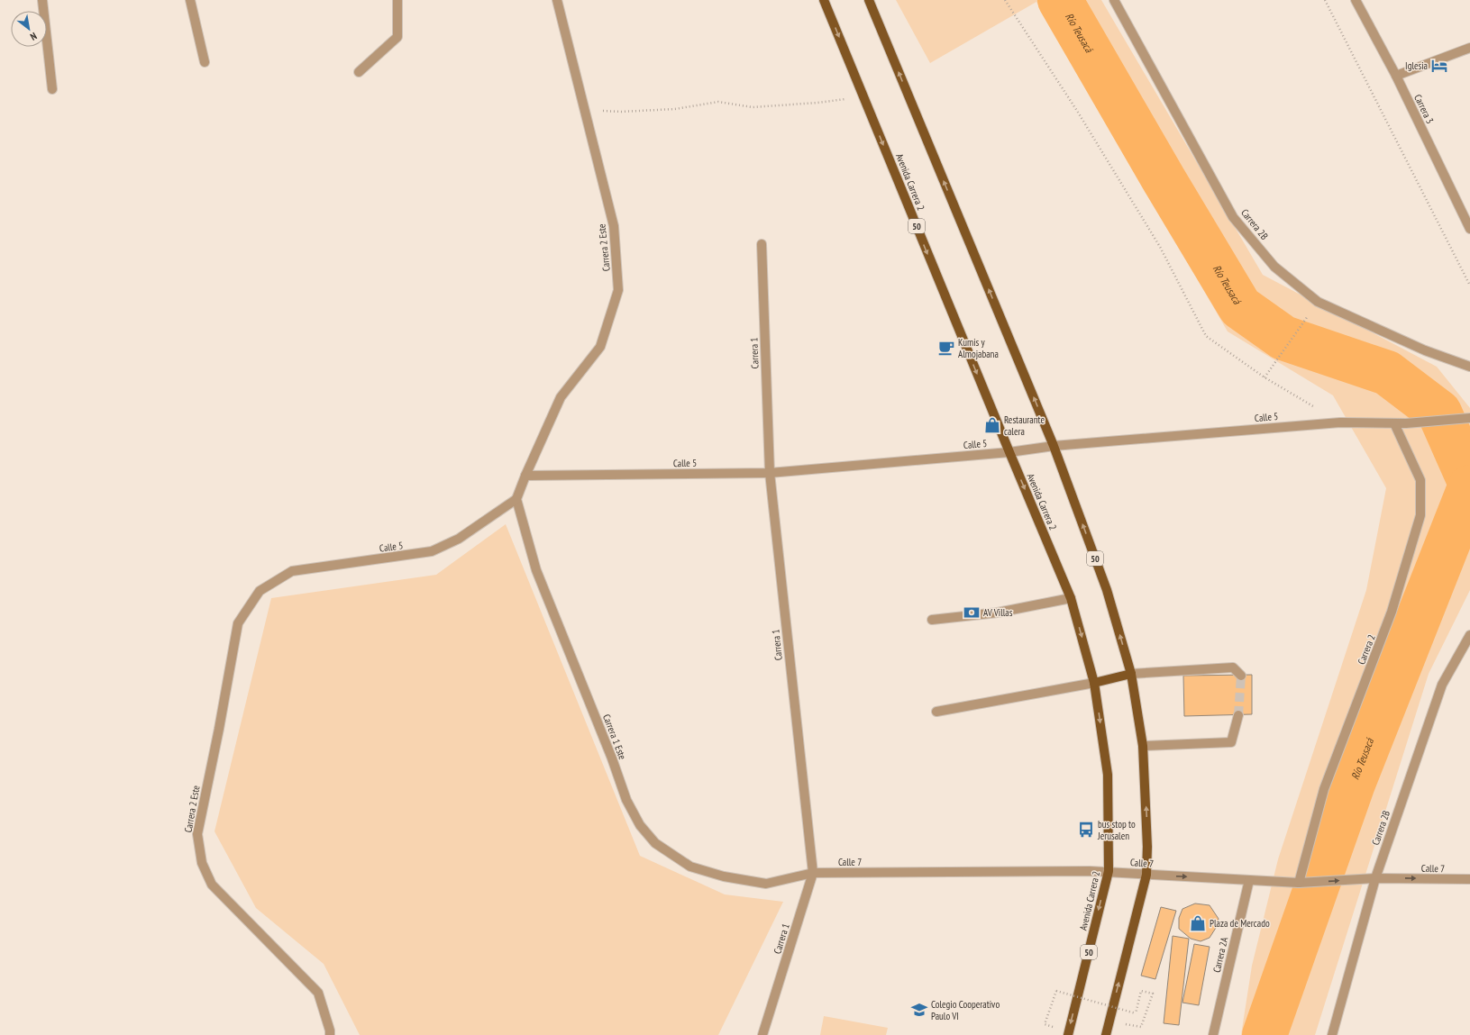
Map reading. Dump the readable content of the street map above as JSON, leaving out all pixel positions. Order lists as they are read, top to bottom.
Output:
{
  "streets": {
    "main road": ["Avenida Carrera 2", "50"],
    "street": [
      "Carrera 3",
      "Carrera 2B",
      "Carrera 2 Este",
      "Carrera 1",
      "Calle 5",
      "Carrera 2",
      "Carrera 1 Este",
      "Calle 7",
      "Carrera 2A"
    ]
  },
  "crossings": [
    ["Avenida Carrera 2", "Calle 5"],
    ["Avenida Carrera 2", "Calle 7"],
    ["Carrera 2B", "Calle 7"],
    ["50", "Calle 5"],
    ["50", "Calle 7"],
    ["Carrera 2 Este", "Calle 5"],
    ["Carrera 1", "Calle 5"],
    ["Carrera 1", "Carrera 1 Este"],
    ["Carrera 1", "Calle 7"],
    ["Calle 5", "Carrera 2"],
    ["Calle 5", "Carrera 1 Este"],
    ["Carrera 2", "Calle 7"],
    ["Carrera 1 Este", "Calle 7"],
    ["Calle 7", "Carrera 2A"]
  ],
  "one_way": ["Calle 7"],
  "water": ["Río Teusacá"],
  "places": {
    "hotel": ["Iglesia"],
    "cafe": ["Kumis y Almojabana"],
    "shop": ["Restaurante calera", "Plaza de Mercado"],
    "bank": ["AV Villas"],
    "bus stop": ["bus stop to Jerusalen"],
    "school or university": ["Colegio Cooperativo Paulo VI"]
  },
  "north": "bottom right"
}
